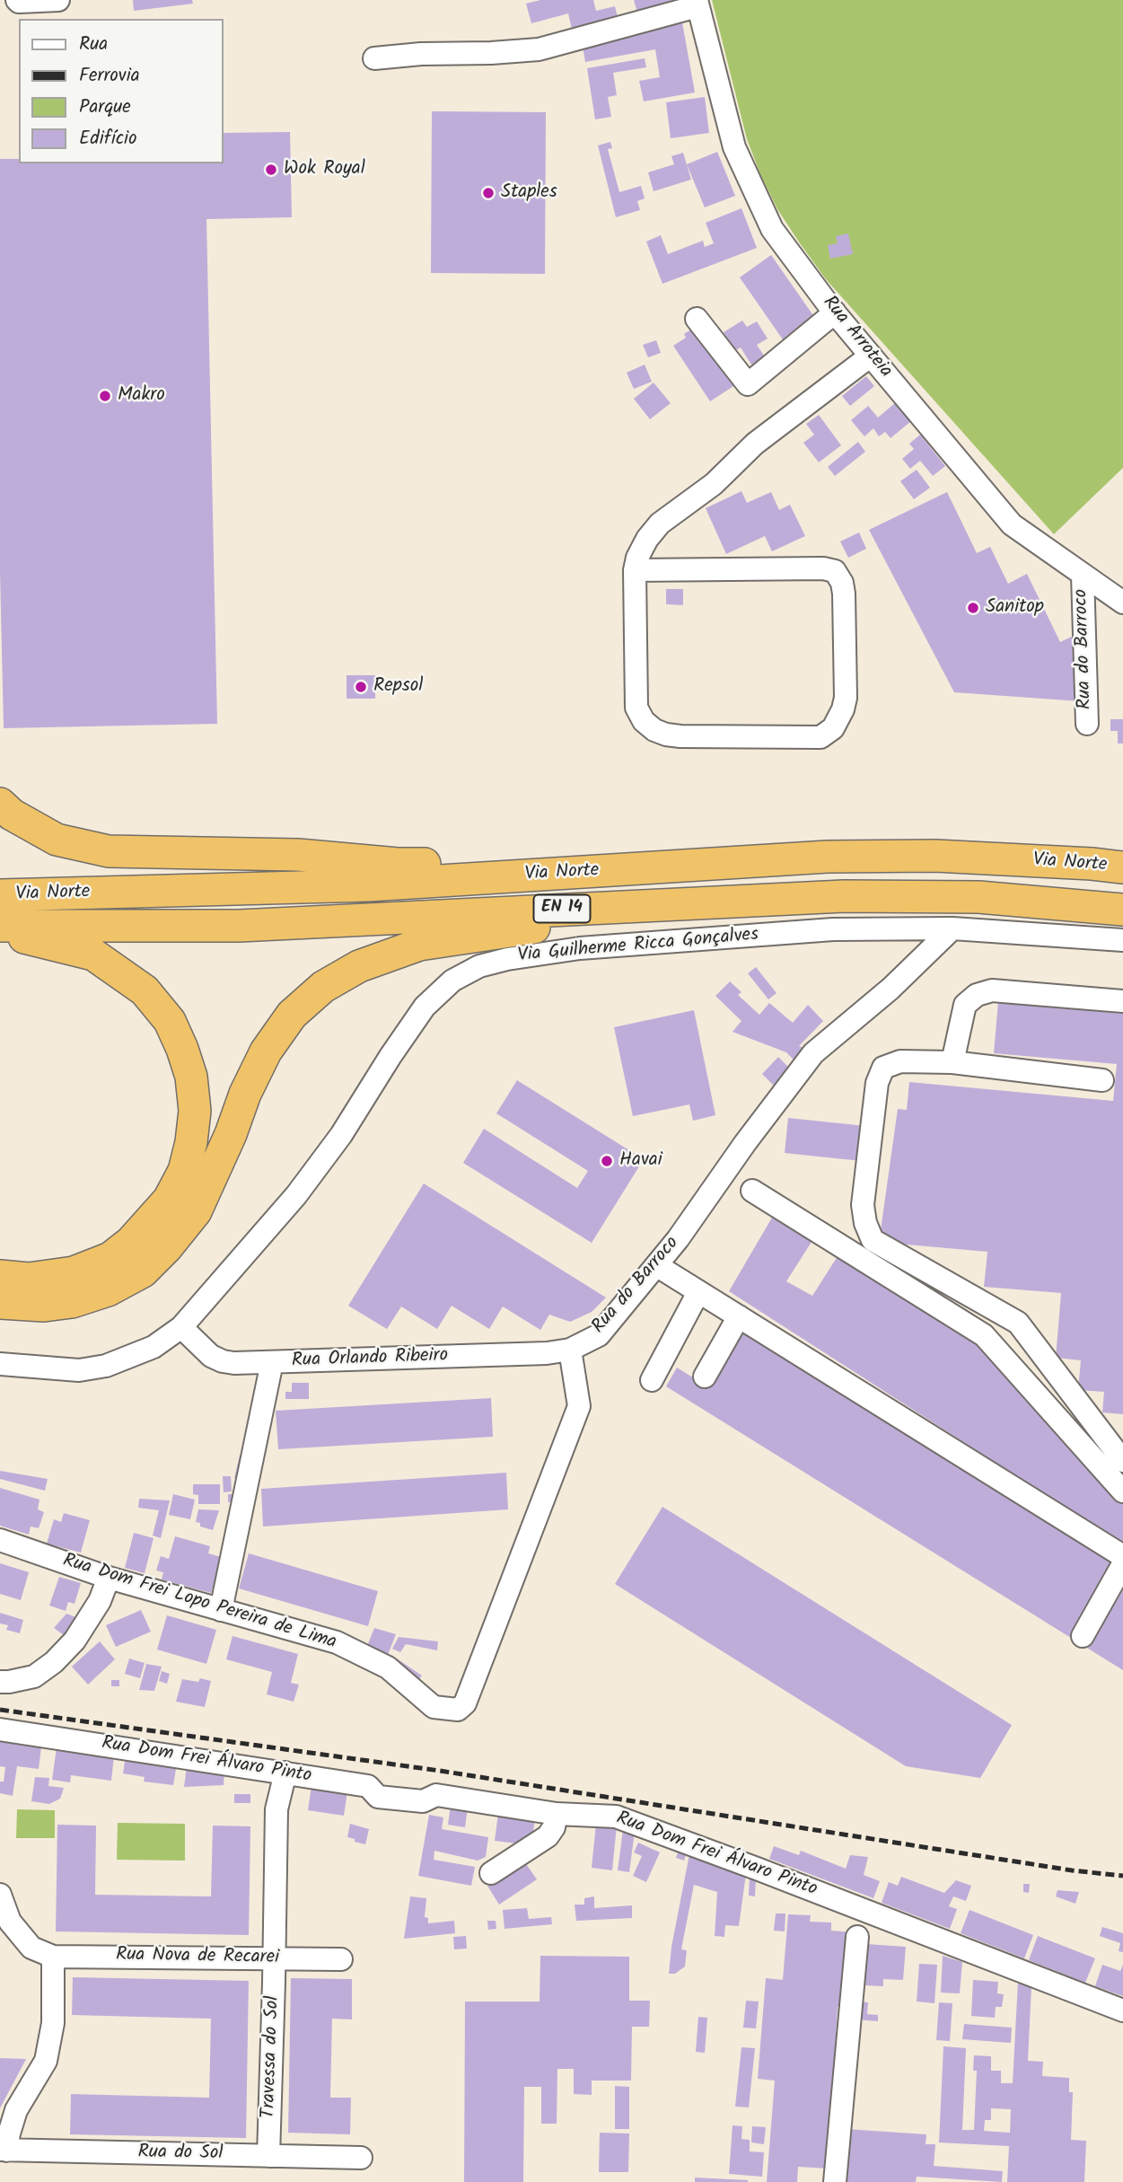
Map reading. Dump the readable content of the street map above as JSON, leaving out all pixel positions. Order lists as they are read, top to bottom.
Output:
{
  "streets": {
    "highway": ["Via Norte", "EN 14"],
    "street": [
      "Rua Arroteia",
      "Rua do Barroco",
      "Via Guilherme Ricca Gonçalves",
      "Rua Orlando Ribeiro",
      "Rua Dom Frei Lopo Pereira de Lima",
      "Rua Dom Frei Álvaro Pinto",
      "Rua Nova de Recarei",
      "Travessa do Sol",
      "Rua do Sol"
    ]
  },
  "crossings": [
    ["Rua Arroteia", "Rua do Barroco"],
    ["Rua do Barroco", "Via Guilherme Ricca Gonçalves"],
    ["Rua do Barroco", "Rua Orlando Ribeiro"],
    ["Rua do Barroco", "Rua Dom Frei Lopo Pereira de Lima"],
    ["Via Guilherme Ricca Gonçalves", "Rua Orlando Ribeiro"],
    ["Rua Orlando Ribeiro", "Rua Dom Frei Lopo Pereira de Lima"],
    ["Rua Dom Frei Álvaro Pinto", "Travessa do Sol"],
    ["Rua Nova de Recarei", "Travessa do Sol"],
    ["Travessa do Sol", "Rua do Sol"]
  ],
  "places": [
    "Wok Royal",
    "Staples",
    "Makro",
    "Sanitop",
    "Repsol",
    "Havai"
  ],
  "legend": [
    "Rua",
    "Ferrovia",
    "Parque",
    "Edifício"
  ]
}
